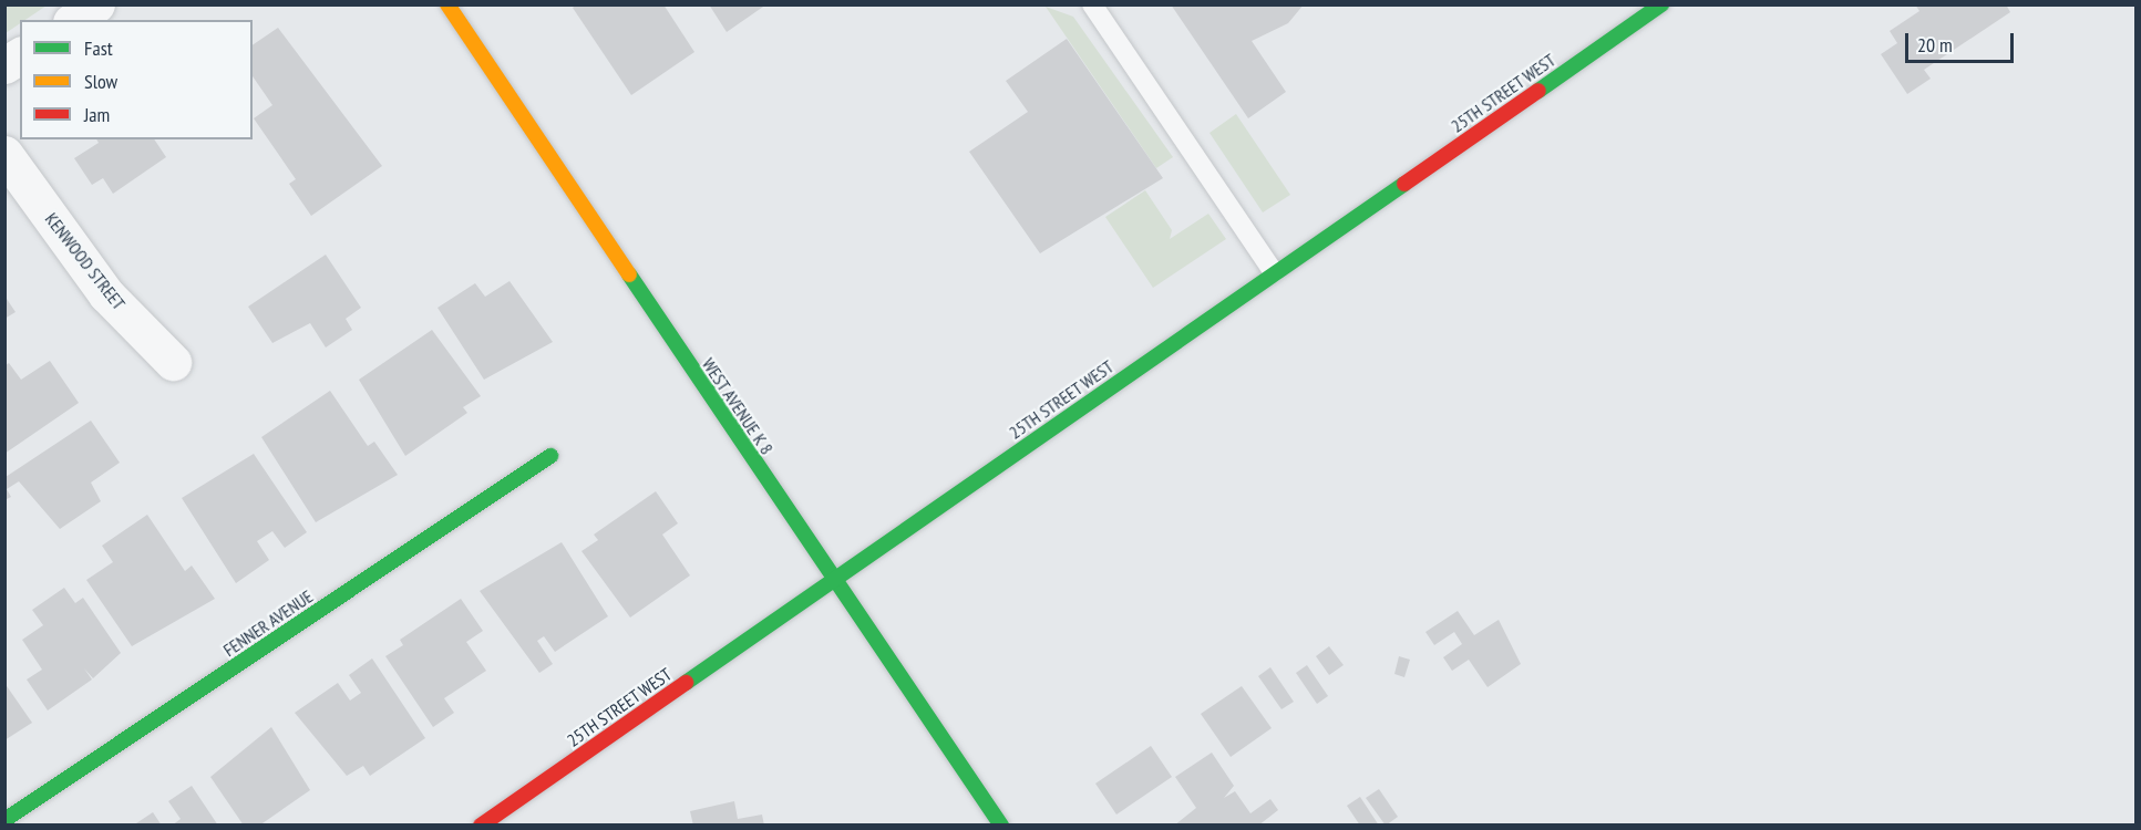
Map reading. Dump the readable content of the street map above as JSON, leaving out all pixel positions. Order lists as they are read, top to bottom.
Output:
{
  "streets": {
    "street": [
      "25TH STREET WEST",
      "KENWOOD STREET",
      "WEST AVENUE K 8",
      "FENNER AVENUE"
    ]
  },
  "crossings": [
    ["25TH STREET WEST", "WEST AVENUE K 8"]
  ],
  "legend": ["Fast", "Slow", "Jam"],
  "scale_bar": "20 m"
}
